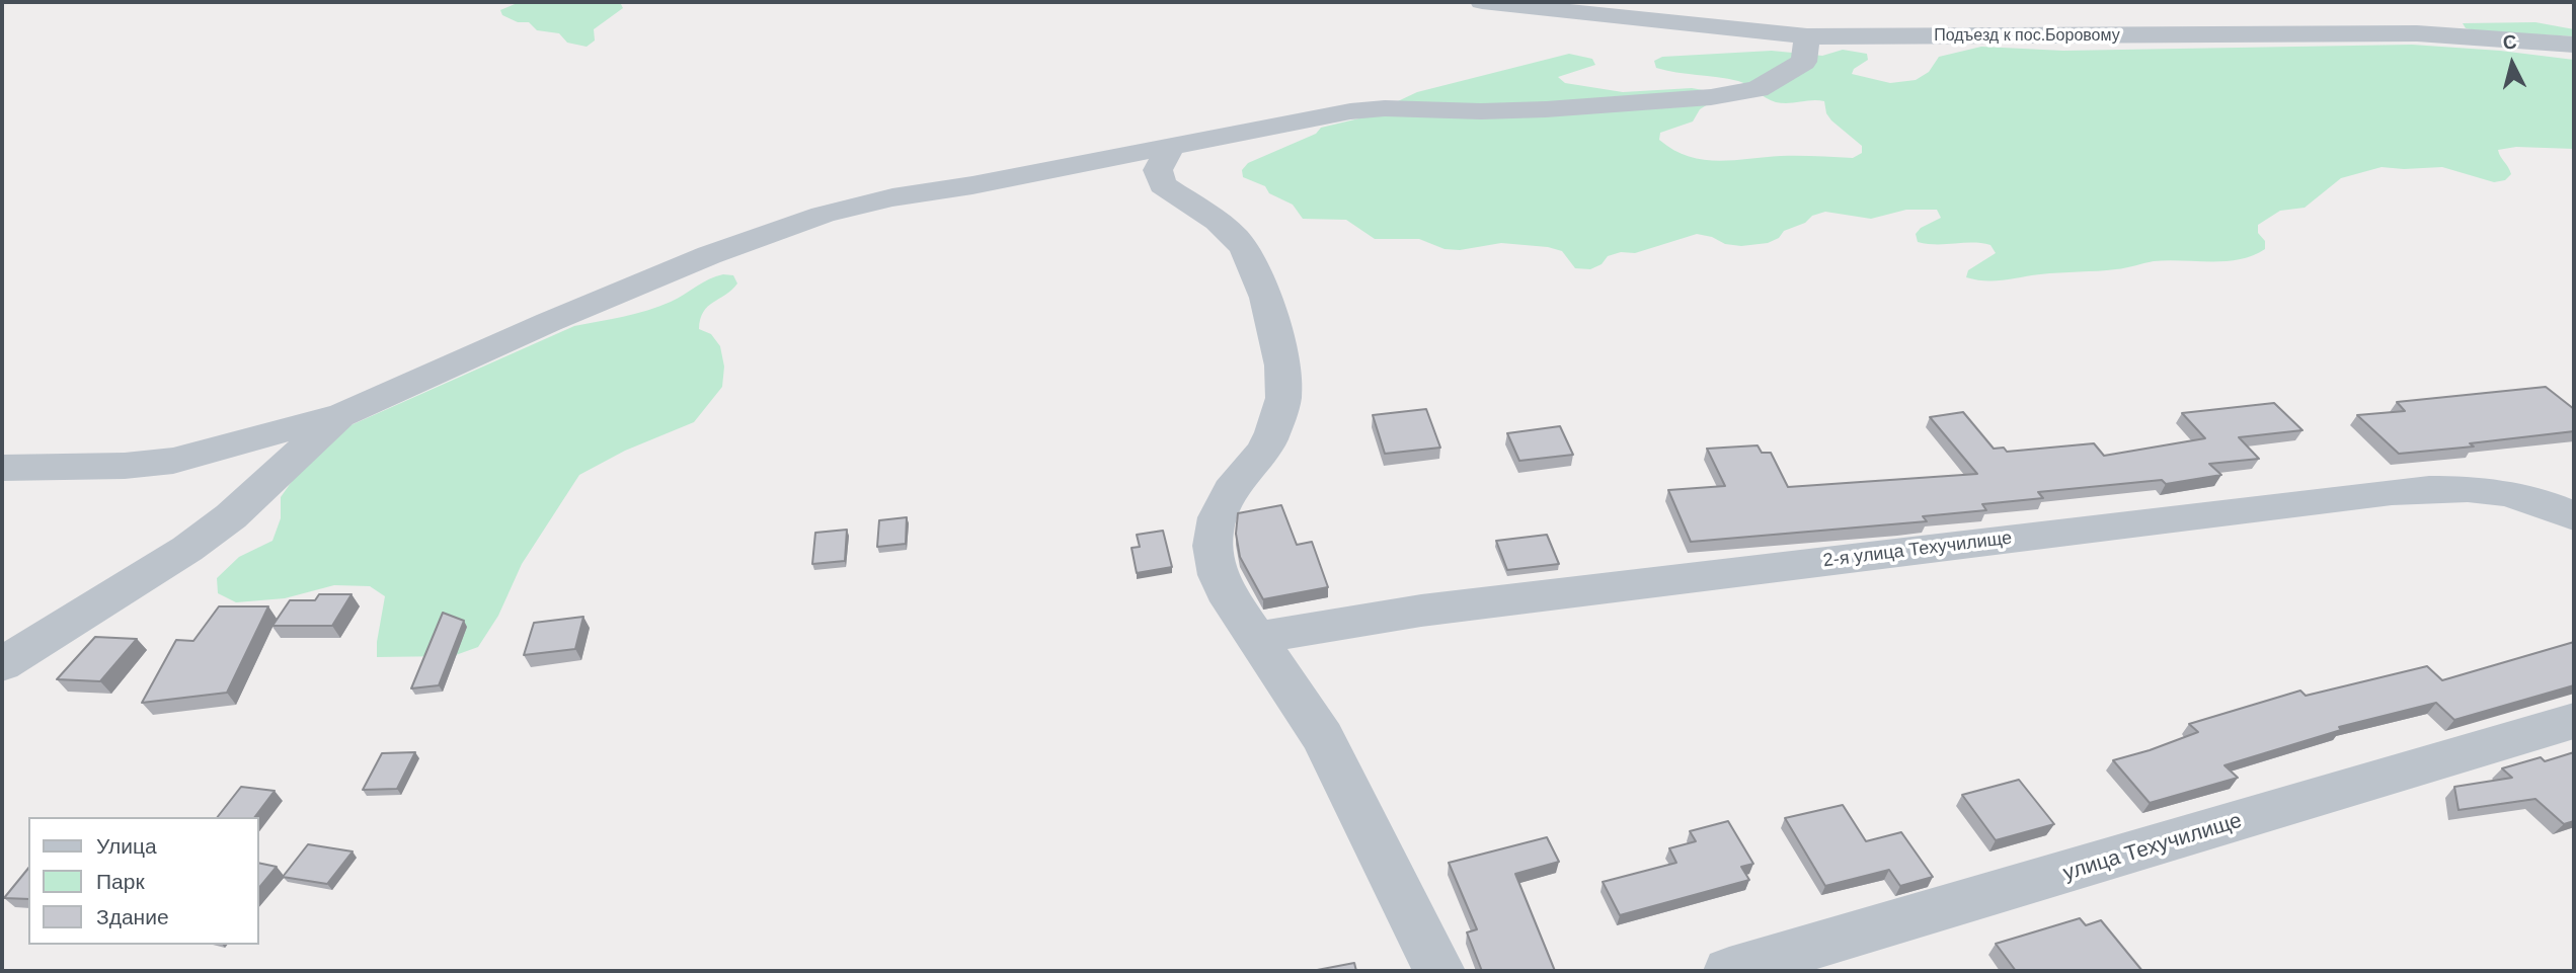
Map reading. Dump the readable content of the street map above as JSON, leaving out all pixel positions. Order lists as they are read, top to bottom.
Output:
{
  "streets": {
    "street": ["Подъезд к пос.Боровому", "2-я улица Техучилище", "улица Техучилище"]
  },
  "legend": ["Улица", "Парк", "Здание"],
  "north": "top"
}
